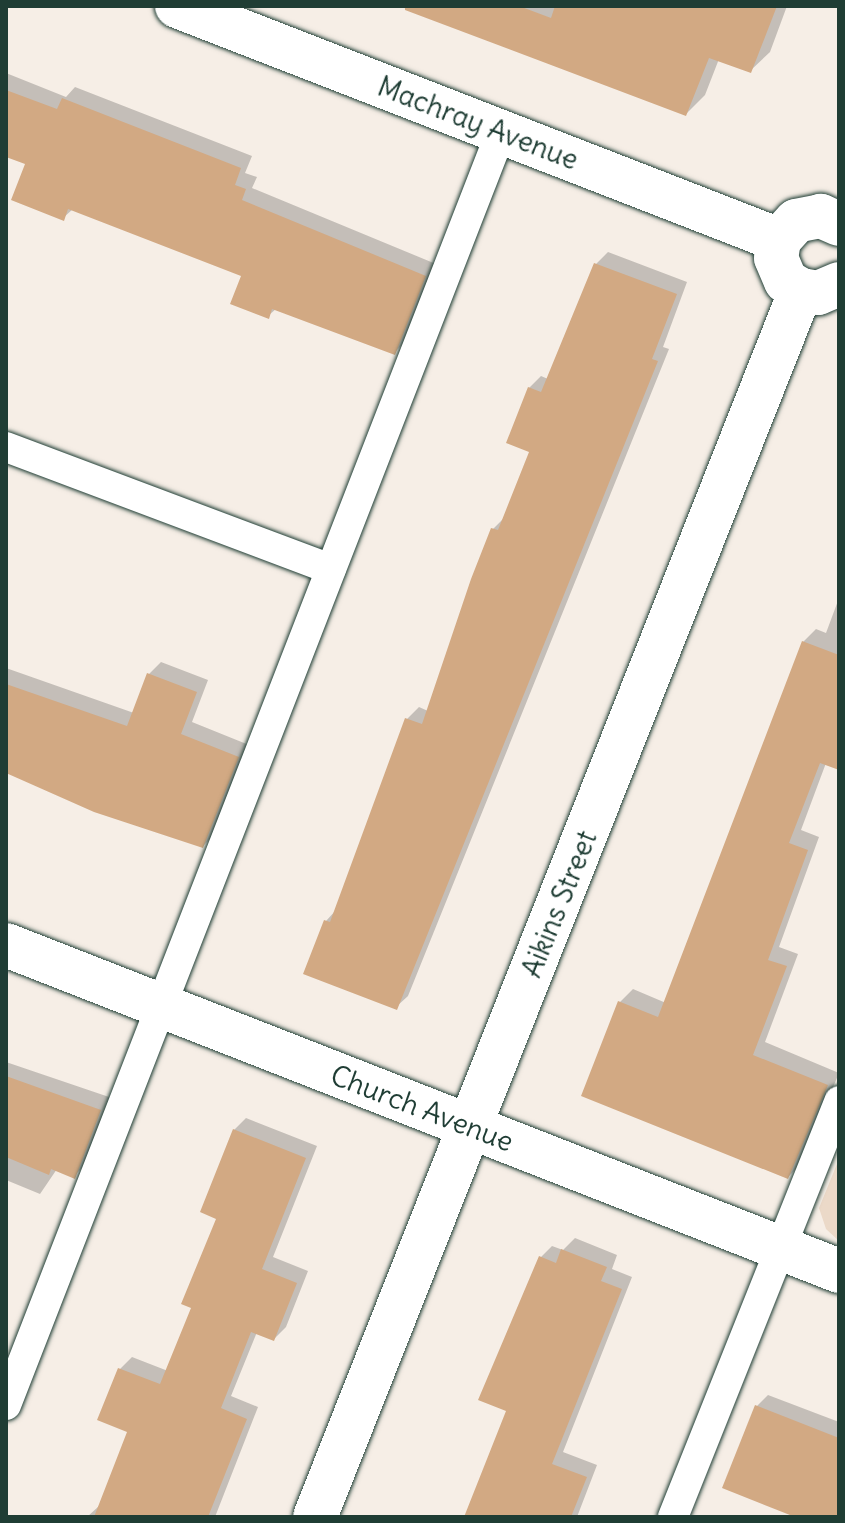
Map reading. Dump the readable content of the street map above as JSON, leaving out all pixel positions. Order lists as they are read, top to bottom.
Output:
{
  "streets": {
    "street": ["Machray Avenue", "Aikins Street", "Church Avenue"]
  },
  "crossings": [
    ["Aikins Street", "Church Avenue"]
  ]
}
